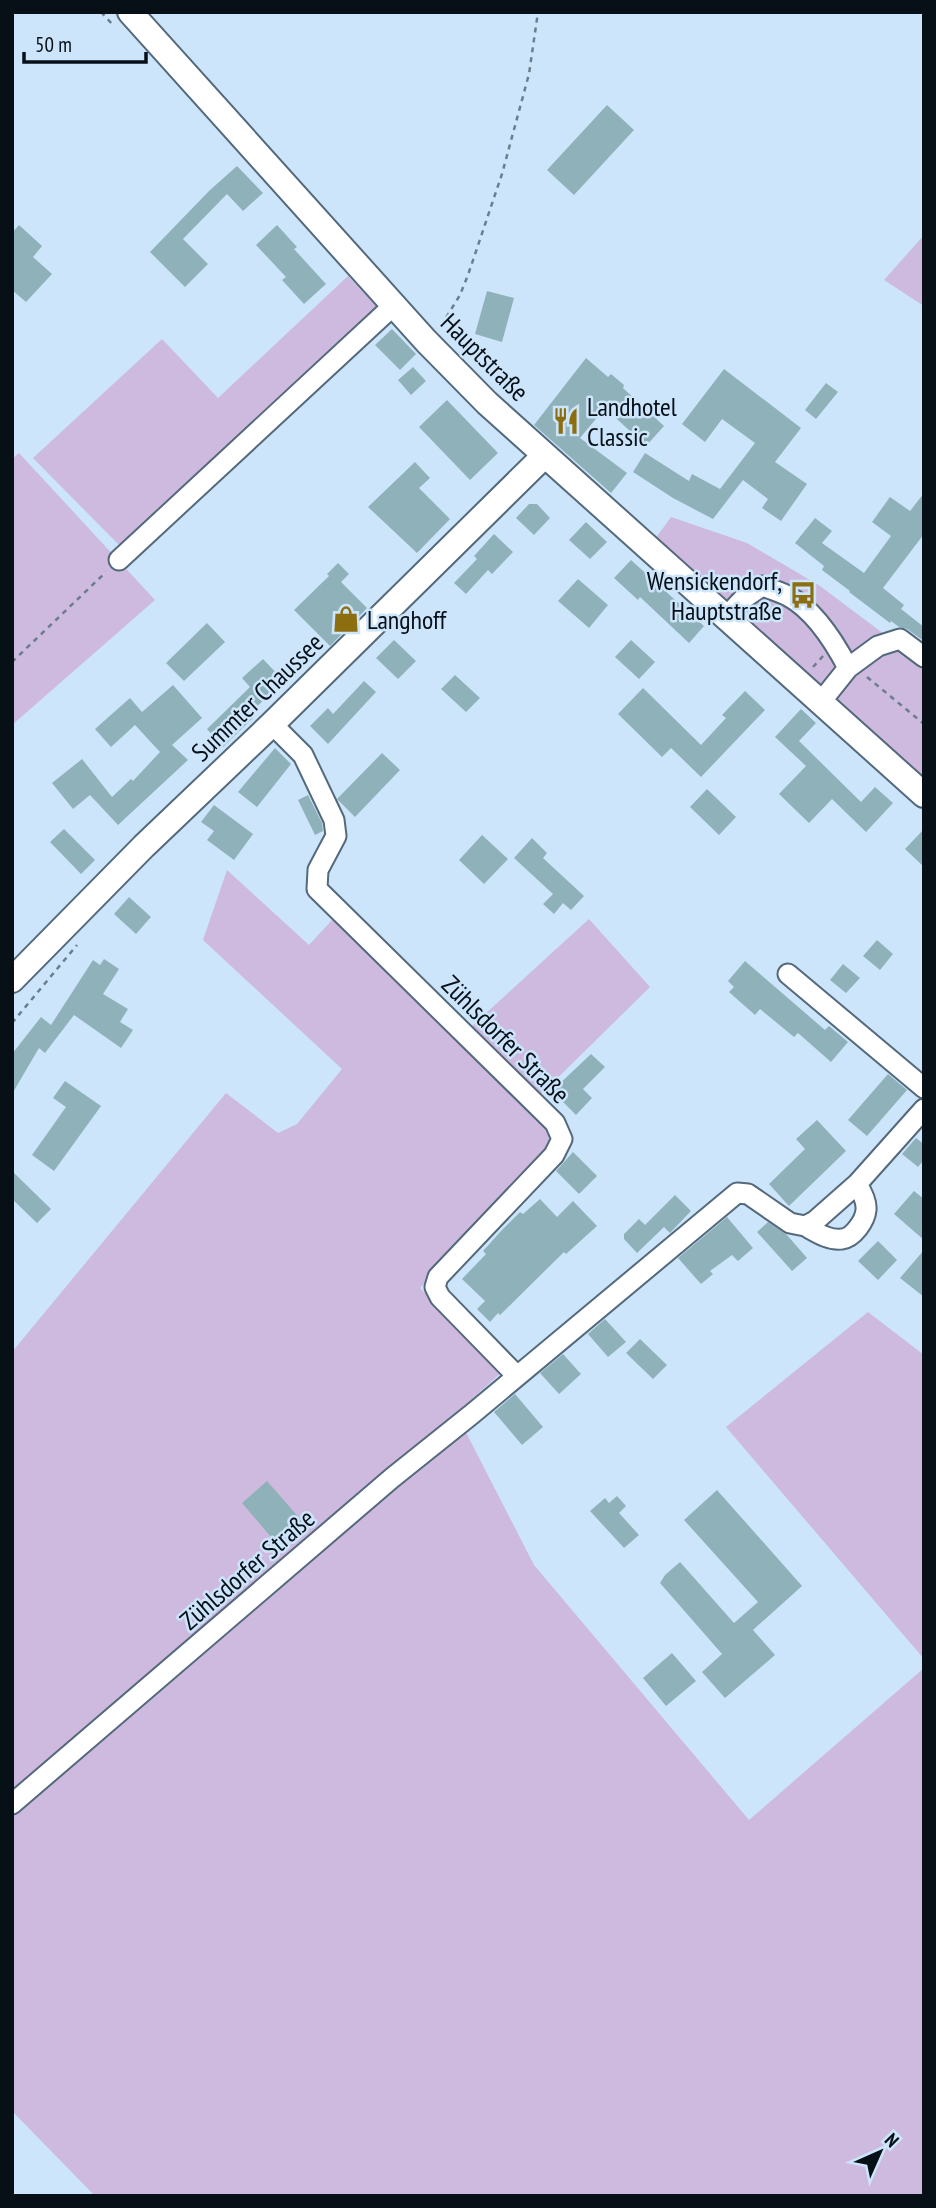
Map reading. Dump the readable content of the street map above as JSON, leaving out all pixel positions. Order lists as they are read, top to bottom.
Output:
{
  "streets": {
    "main road": ["Hauptstraße", "Summter Chaussee"],
    "street": ["Zühlsdorfer Straße"]
  },
  "crossings": [
    ["Hauptstraße", "Summter Chaussee"],
    ["Summter Chaussee", "Zühlsdorfer Straße"]
  ],
  "places": {
    "restaurant": ["Landhotel Classic"],
    "bus stop": ["Wensickendorf, Hauptstraße"],
    "shop": ["Langhoff"]
  },
  "scale_bar": "50 m",
  "north": "top right"
}
